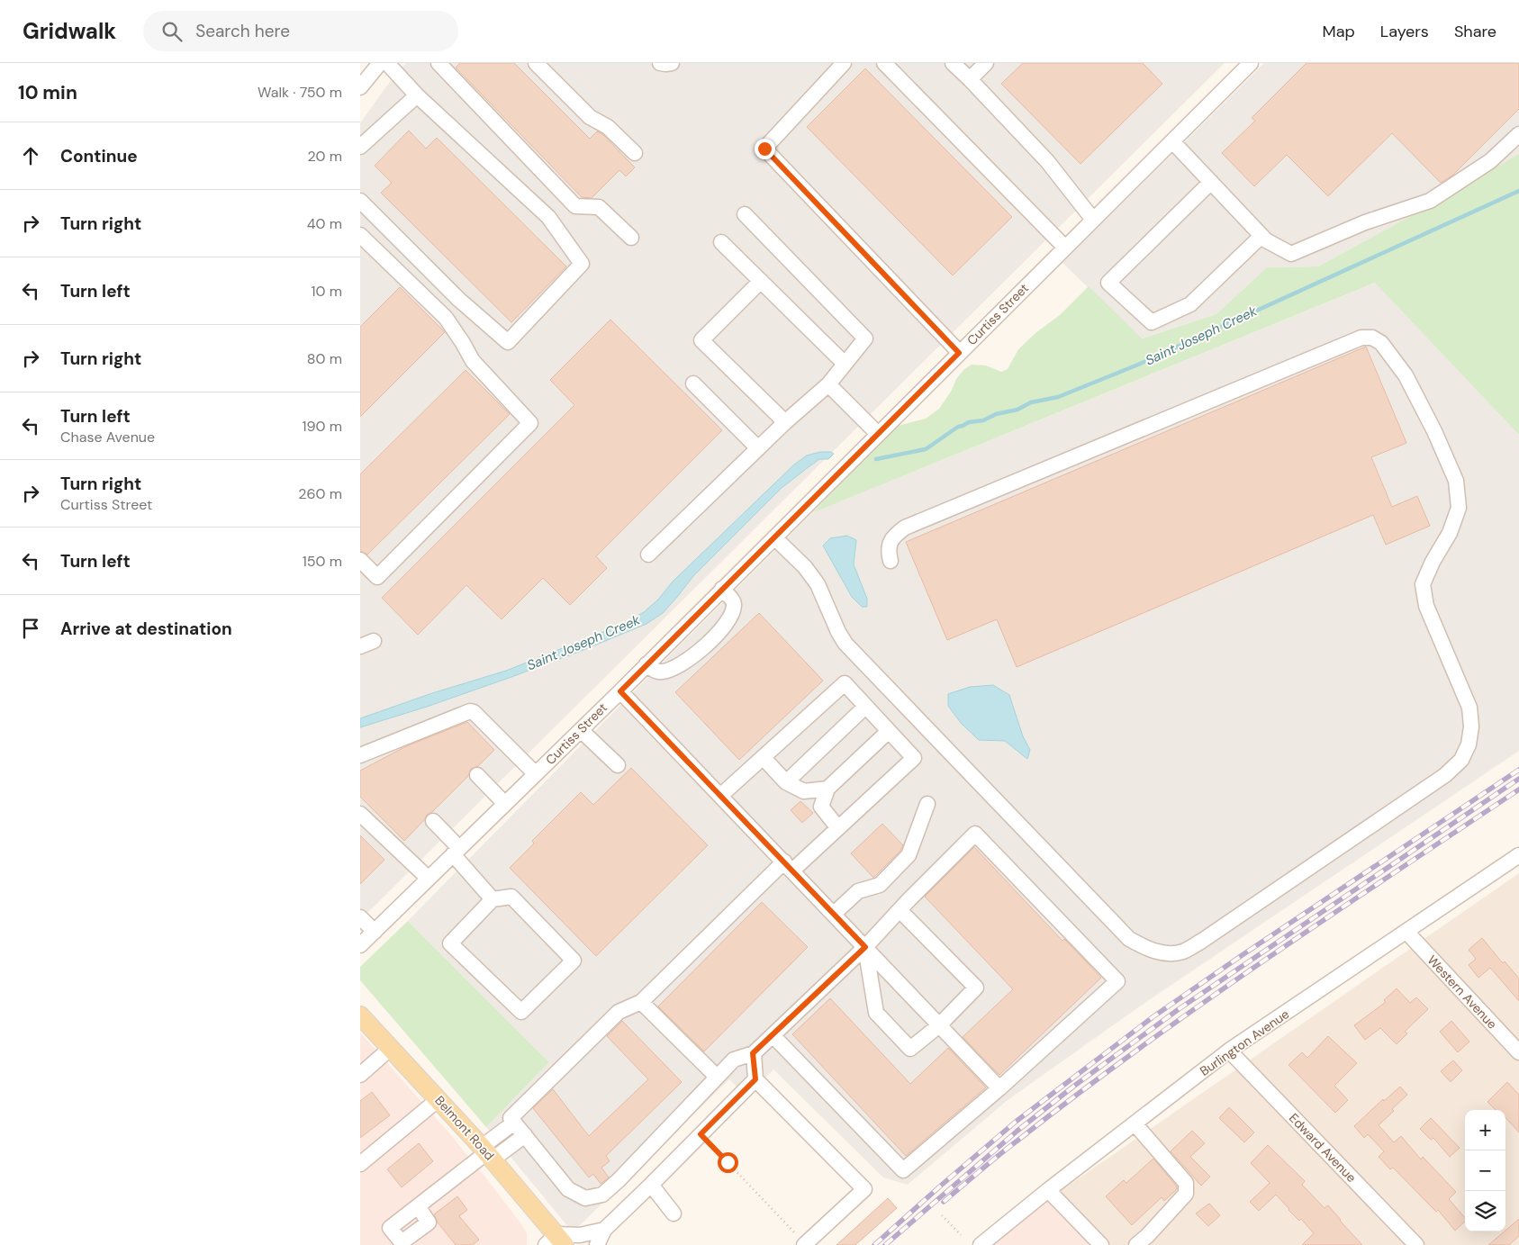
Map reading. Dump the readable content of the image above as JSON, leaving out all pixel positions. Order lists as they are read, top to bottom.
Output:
{
  "streets": {
    "main road": ["Belmont Road"],
    "street": [
      "Curtiss Street",
      "Western Avenue",
      "Burlington Avenue",
      "Edward Avenue"
    ]
  },
  "crossings": [
    ["Western Avenue", "Burlington Avenue"],
    ["Burlington Avenue", "Edward Avenue"]
  ],
  "water": ["Saint Joseph Creek"],
  "page": {
    "header": "Gridwalk",
    "search": "Search here",
    "nav": ["Map", "Layers", "Share"],
    "heading": ["10 min", "Walk · 750 m"],
    "list": [
      ["Continue", "20 m"],
      ["Turn right", "40 m"],
      ["Turn left", "10 m"],
      ["Turn right", "80 m"],
      ["Turn left", "Chase Avenue", "190 m"],
      ["Turn right", "Curtiss Street", "260 m"],
      ["Turn left", "150 m"],
      "Arrive at destination"
    ],
    "map_buttons": ["+", "−"]
  }
}
